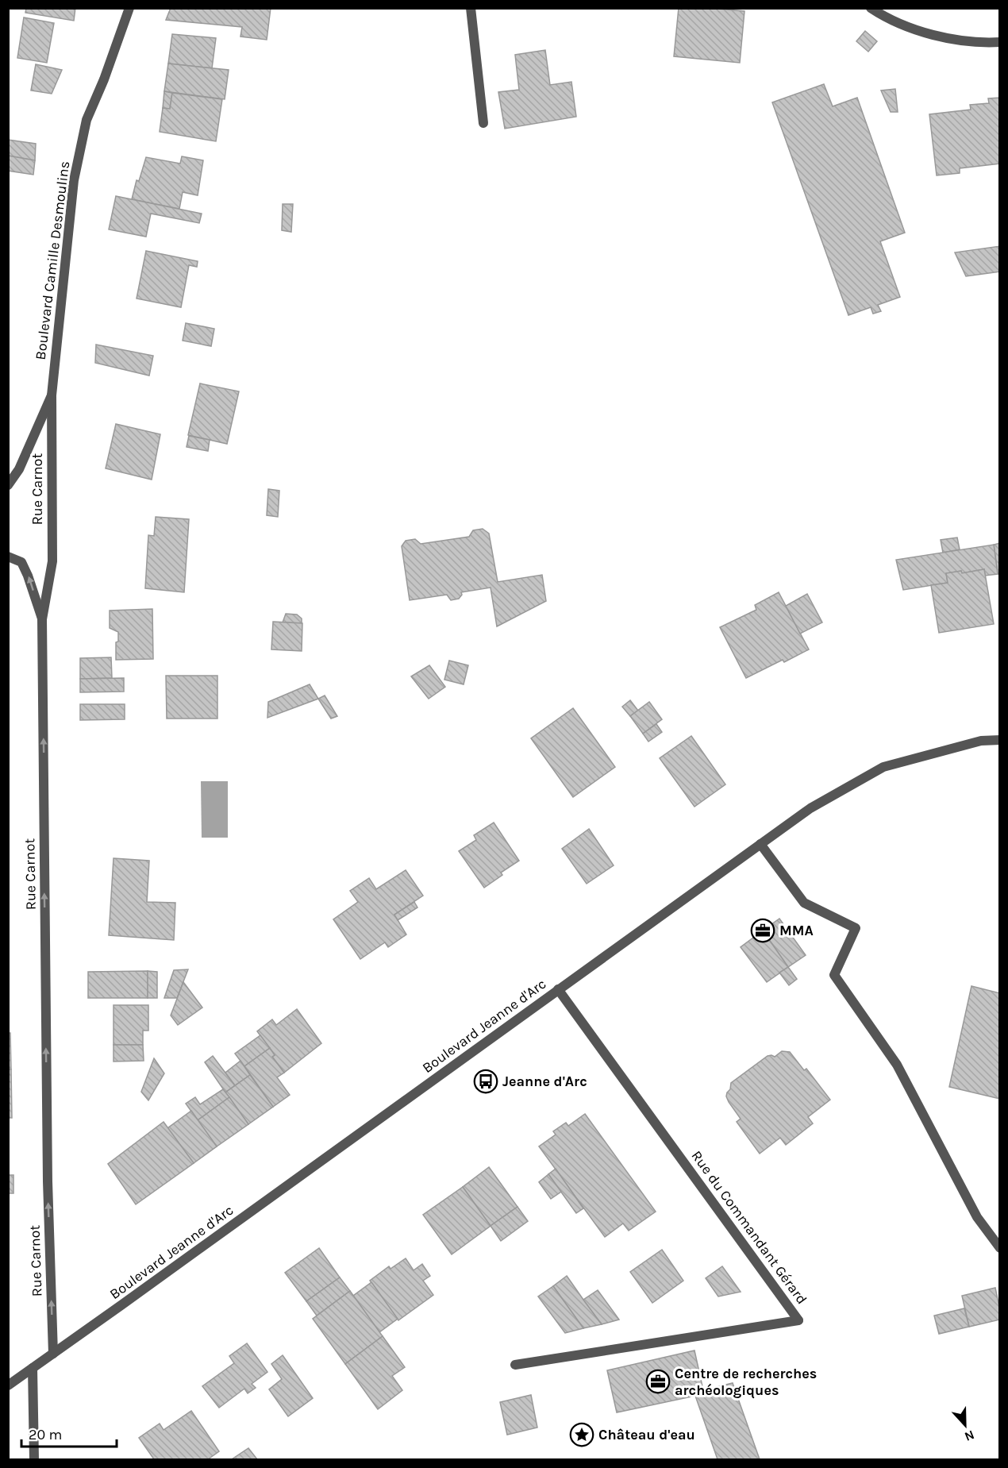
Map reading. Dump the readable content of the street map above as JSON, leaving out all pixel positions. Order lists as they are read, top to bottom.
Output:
{
  "streets": {
    "street": [
      "Boulevard Camille Desmoulins",
      "Rue Carnot",
      "Boulevard Jeanne d'Arc",
      "Rue du Commandant Gérard"
    ]
  },
  "crossings": [
    ["Boulevard Camille Desmoulins", "Rue Carnot"],
    ["Rue Carnot", "Boulevard Jeanne d'Arc"],
    ["Boulevard Jeanne d'Arc", "Rue du Commandant Gérard"]
  ],
  "one_way": ["Rue Carnot"],
  "places": {
    "office": ["MMA", "Centre de recherches archéologiques"],
    "bus stop": ["Jeanne d'Arc"],
    "place": ["Château d'eau"]
  },
  "scale_bar": "20 m",
  "north": "bottom"
}
